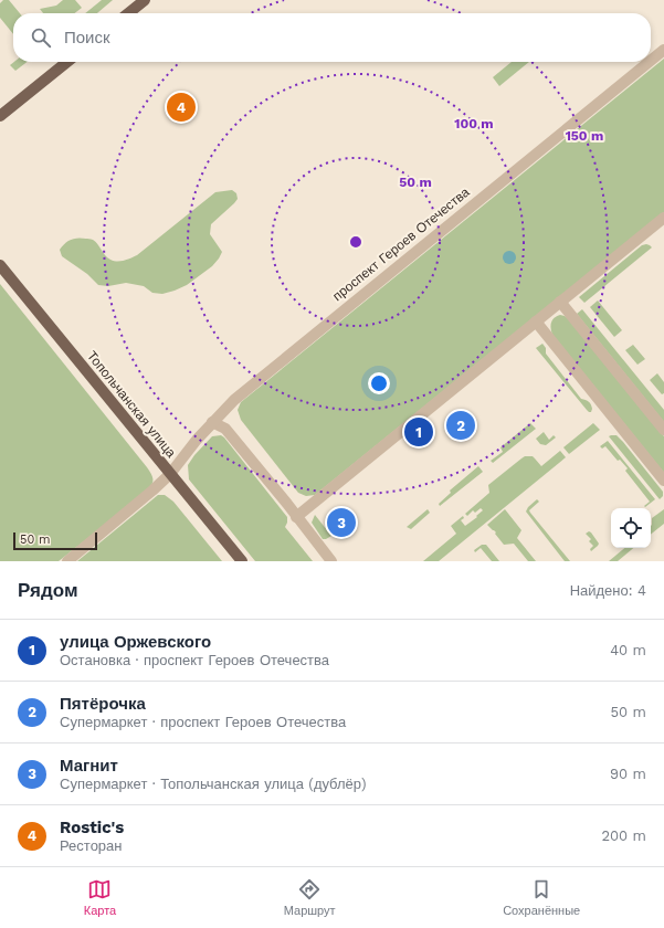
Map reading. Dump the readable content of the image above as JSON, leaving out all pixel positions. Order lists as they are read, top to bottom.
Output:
{
  "streets": {
    "main road": ["Топольчанская улица"],
    "street": ["проспект Героев Отечества"]
  },
  "crossings": [
    ["проспект Героев Отечества", "Топольчанская улица"]
  ],
  "scale_bar": "50 m",
  "page": {
    "search": "Поиск",
    "pins": [
      "4",
      "2",
      "1",
      "3"
    ],
    "scale": "50 m",
    "heading": ["Рядом", "Найдено: 4"],
    "list": [
      {
        "mark": "1",
        "name": "улица Оржевского",
        "note": "Остановка · проспект Героев Отечества",
        "value": "40 m"
      },
      {
        "mark": "2",
        "name": "Пятёрочка",
        "note": "Супермаркет · проспект Героев Отечества",
        "value": "50 m"
      },
      {
        "mark": "3",
        "name": "Магнит",
        "note": "Супермаркет · Топольчанская улица (дублёр)",
        "value": "90 m"
      },
      {
        "mark": "4",
        "name": "Rostic's",
        "note": "Ресторан",
        "value": "200 m"
      }
    ],
    "nav": ["Карта", "Маршрут", "Сохранённые"]
  },
  "rings": ["100 m", "150 m", "50 m"]
}
